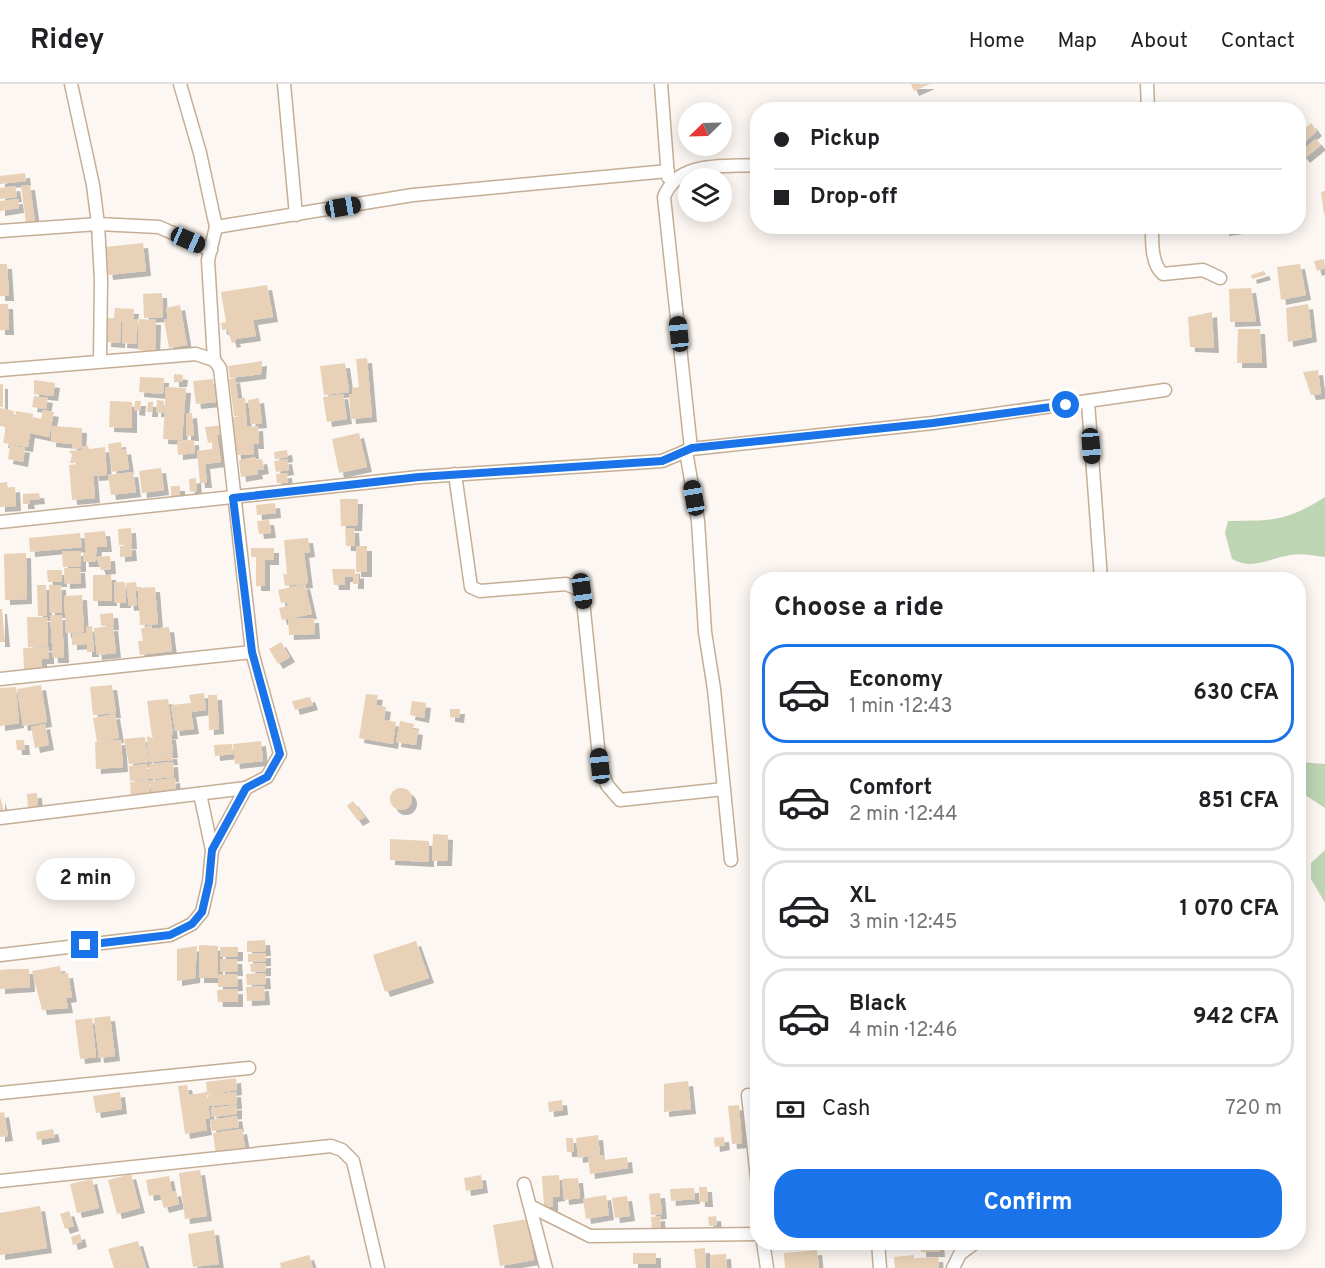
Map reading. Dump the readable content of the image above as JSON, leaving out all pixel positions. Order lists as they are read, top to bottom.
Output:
{
  "north": "bottom left",
  "page": {
    "header": "Ridey",
    "nav": [
      "Home",
      "Map",
      "About",
      "Contact"
    ],
    "banner": ["Pickup", "Drop-off"],
    "heading": "Choose a ride",
    "list": [
      {
        "name": "Economy",
        "note": "1 min · 12:43",
        "value": "630 CFA"
      },
      {
        "name": "Comfort",
        "note": "2 min · 12:44",
        "value": "851 CFA"
      },
      {
        "name": "XL",
        "note": "3 min · 12:45",
        "value": "1 070 CFA"
      },
      {
        "name": "Black",
        "note": "4 min · 12:46",
        "value": "942 CFA"
      }
    ],
    "bubble": "2 min",
    "pay": ["Cash", "720 m"],
    "buttons": "Confirm"
  }
}
